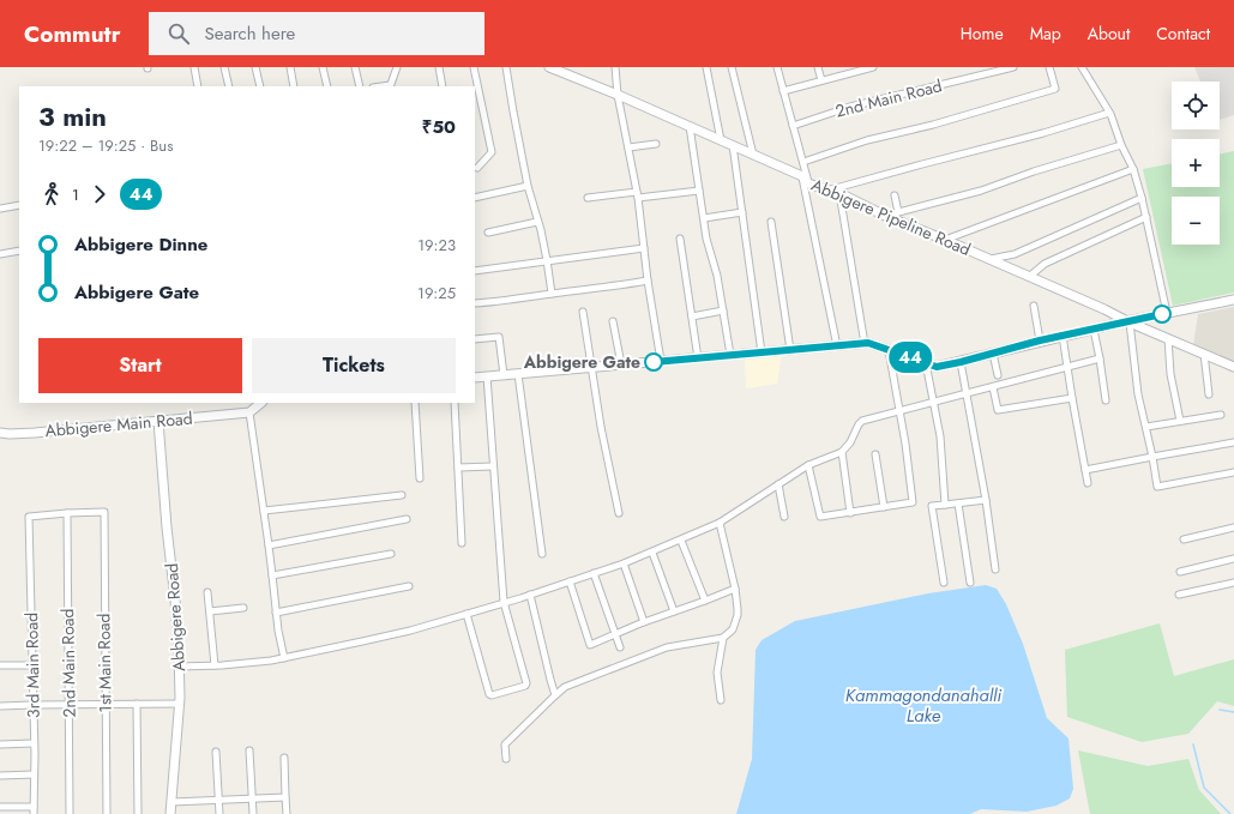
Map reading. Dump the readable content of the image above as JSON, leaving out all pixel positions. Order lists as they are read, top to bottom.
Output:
{
  "streets": {
    "street": [
      "2nd Main Road",
      "Abbigere Pipeline Road",
      "Abbigere Main Road",
      "Abbigere Road",
      "1st Main Road",
      "3rd Main Road"
    ]
  },
  "crossings": [
    ["2nd Main Road", "1st Main Road"],
    ["2nd Main Road", "3rd Main Road"],
    ["Abbigere Main Road", "Abbigere Road"],
    ["1st Main Road", "3rd Main Road"]
  ],
  "water": ["Kammagondanahalli Lake"],
  "places": ["Abbigere Gate"],
  "lines": ["bus line 44"],
  "page": {
    "header": "Commutr",
    "search": "Search here",
    "nav": [
      "Home",
      "Map",
      "About",
      "Contact"
    ],
    "on_map": "44",
    "map_buttons": ["+", "−"],
    "heading": ["3 min", "19:22 – 19:25 · Bus", "₹50"],
    "legs": ["1", "44"],
    "list": [
      {
        "name": "Abbigere Dinne",
        "value": "19:23"
      },
      {
        "name": "Abbigere Gate",
        "value": "19:25"
      }
    ],
    "buttons": ["Start", "Tickets"]
  }
}
